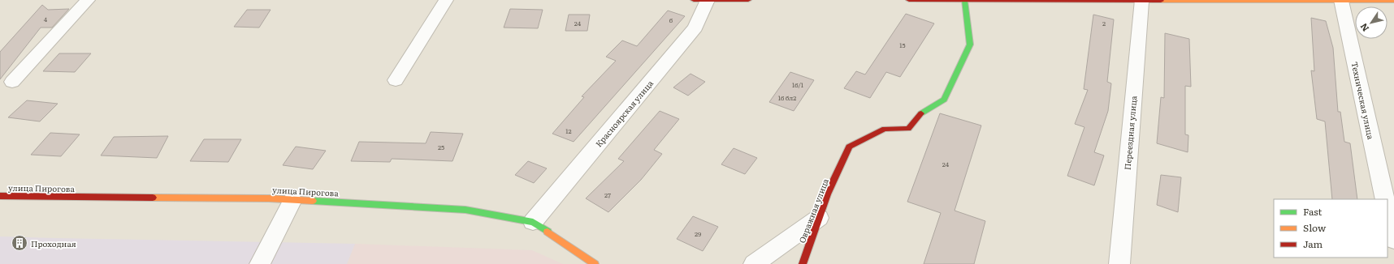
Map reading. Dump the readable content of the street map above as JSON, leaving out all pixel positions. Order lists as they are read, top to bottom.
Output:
{
  "streets": {
    "street": [
      "Техническая улица",
      "Красноярская улица",
      "Переездная улица",
      "улица Пирогова",
      "Овражная улица"
    ]
  },
  "crossings": [
    ["Красноярская улица", "улица Пирогова"]
  ],
  "places": {
    "building": ["Проходная"]
  },
  "house_numbers": [
    "4",
    "6",
    "24",
    "2",
    "15",
    "16/1",
    "16 бл2",
    "12",
    "25",
    "24",
    "27",
    "29"
  ],
  "legend": ["Fast", "Slow", "Jam"],
  "north": "bottom left"
}
